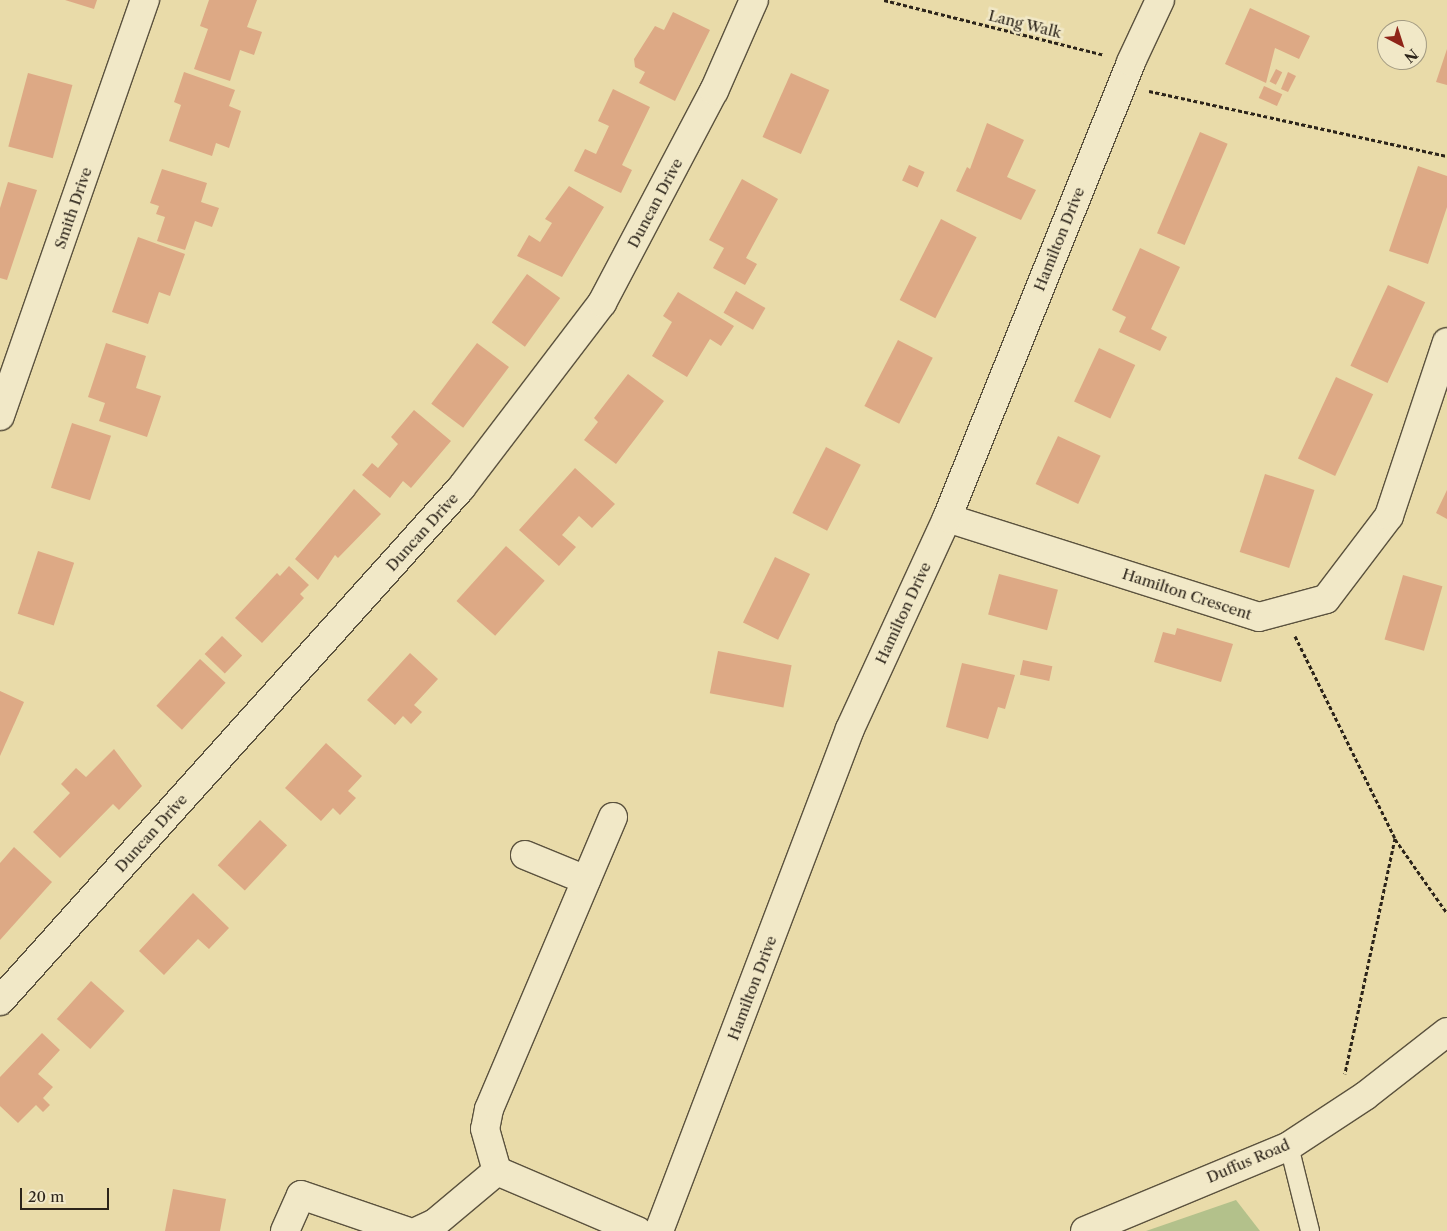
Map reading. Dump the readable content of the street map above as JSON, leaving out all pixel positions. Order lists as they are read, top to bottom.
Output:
{
  "streets": {
    "street": [
      "Duncan Drive",
      "Smith Drive",
      "Hamilton Drive",
      "Hamilton Crescent",
      "Duffus Road"
    ],
    "path": ["Lang Walk"]
  },
  "crossings": [
    ["Lang Walk", "Hamilton Drive"],
    ["Hamilton Drive", "Hamilton Crescent"]
  ],
  "scale_bar": "20 m",
  "north": "bottom right"
}
